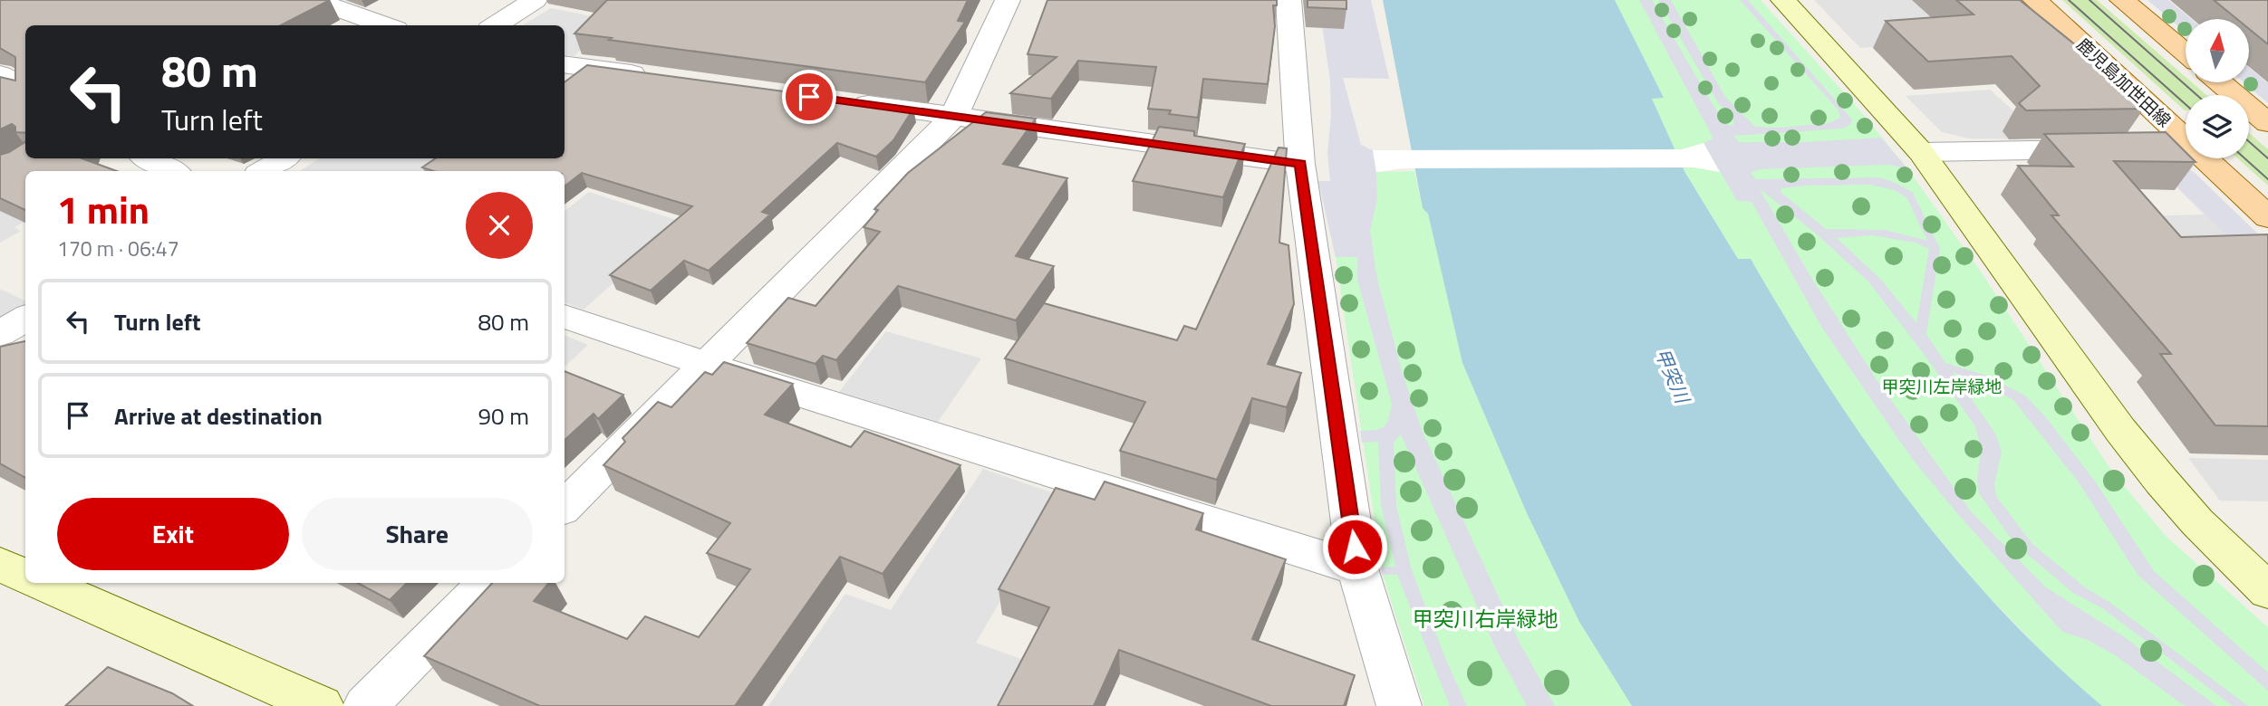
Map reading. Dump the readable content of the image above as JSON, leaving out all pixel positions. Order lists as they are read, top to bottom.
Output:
{
  "streets": {
    "main road": ["鹿児島加世田線"]
  },
  "water": ["甲突川"],
  "parks": ["甲突川左岸緑地", "甲突川右岸緑地"],
  "north": "top",
  "page": {
    "turn": ["80 m", "Turn left"],
    "heading": ["1 min", "170 m · 06:47"],
    "list": [
      {
        "name": "Turn left",
        "value": "80 m"
      },
      {
        "name": "Arrive at destination",
        "value": "90 m"
      }
    ],
    "buttons": ["Exit", "Share"]
  }
}
